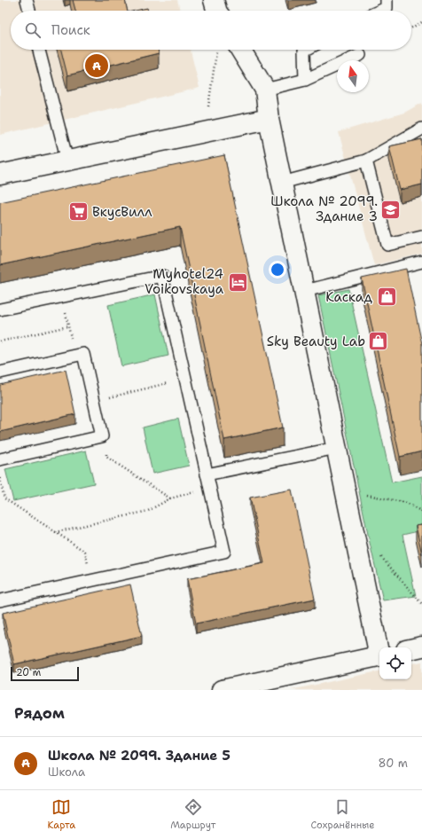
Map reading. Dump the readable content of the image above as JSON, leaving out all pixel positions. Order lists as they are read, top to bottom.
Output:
{
  "places": {
    "school or university": ["Школа № 2099. Здание 3"],
    "supermarket": ["ВкусВилл"],
    "hotel": ["Myhotel24 Voikovskaya"],
    "shop": ["Каскад", "Sky Beauty Lab"]
  },
  "scale_bar": "20 m",
  "north": "top",
  "page": {
    "search": "Поиск",
    "pins": "A",
    "scale": "20 m",
    "heading": "Рядом",
    "list": [
      {
        "mark": "A",
        "name": "Школа № 2099. Здание 5",
        "note": "Школа",
        "value": "80 m"
      }
    ],
    "nav": ["Карта", "Маршрут", "Сохранённые"]
  }
}
